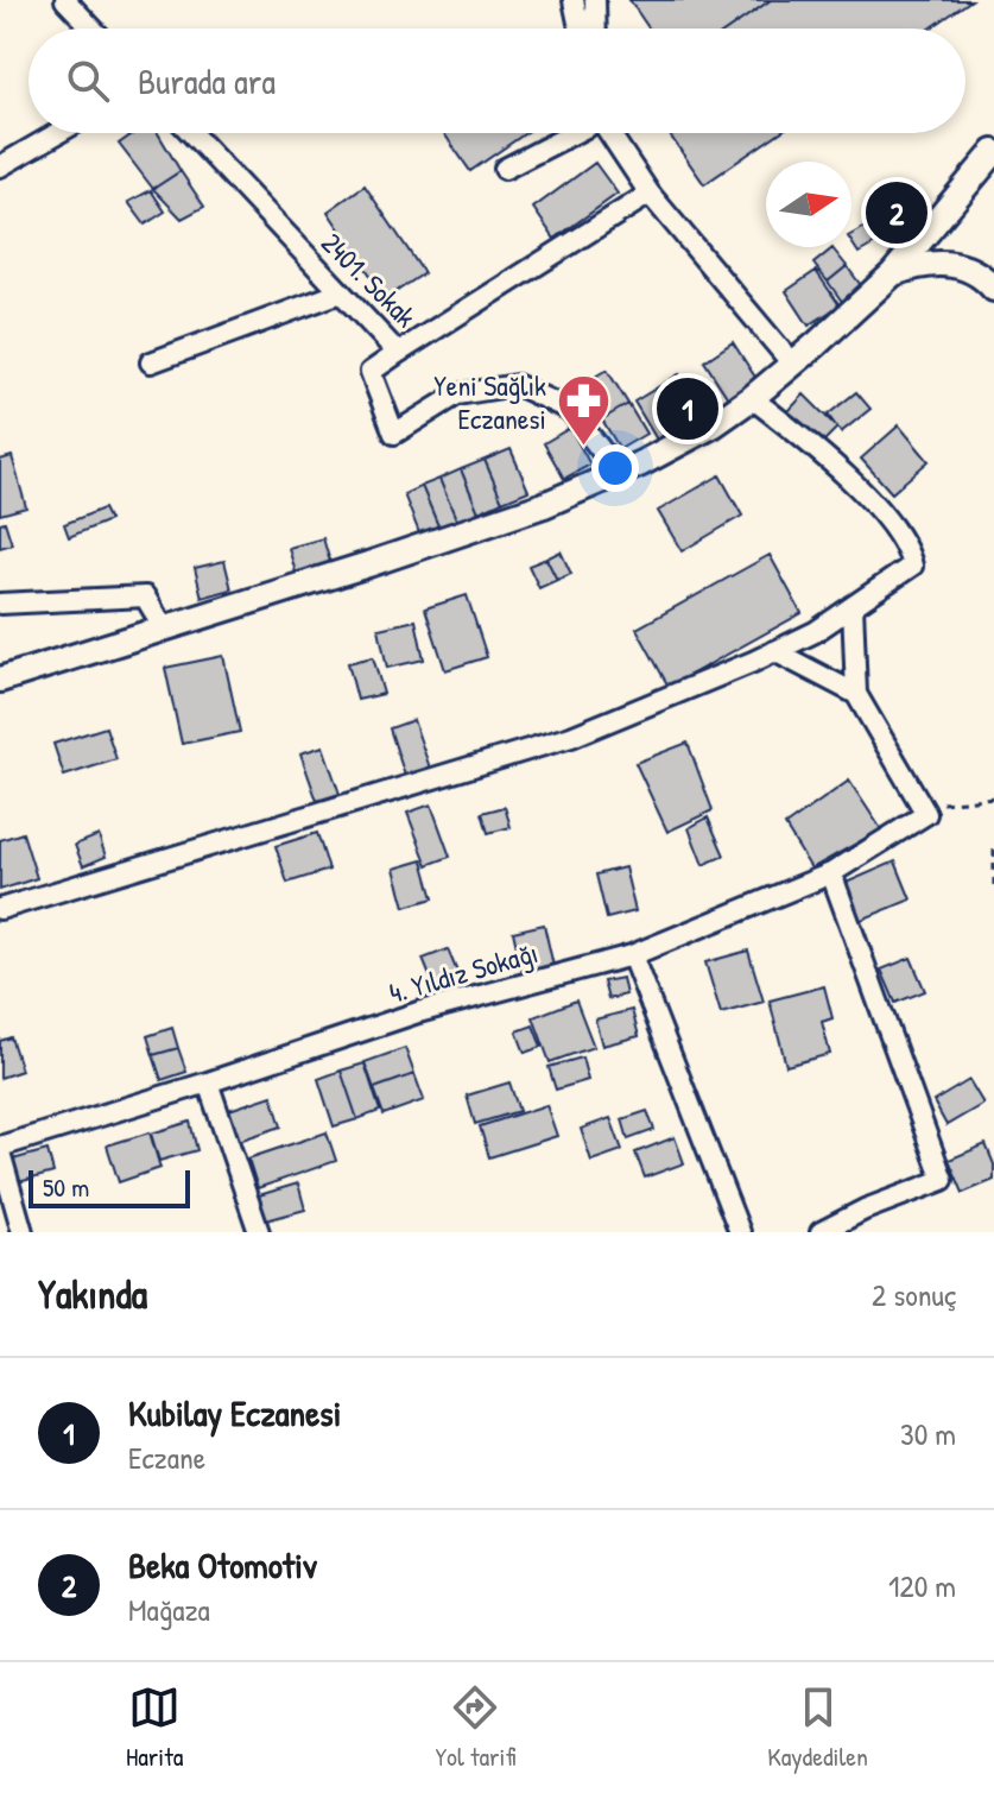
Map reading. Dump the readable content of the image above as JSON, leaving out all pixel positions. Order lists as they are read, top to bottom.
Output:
{
  "streets": {
    "street": ["2401. Sokak", "4. Yıldız Sokağı"]
  },
  "places": {
    "pharmacy": ["Yeni Sağlık Eczanesi"]
  },
  "scale_bar": "50 m",
  "north": "right",
  "page": {
    "search": "Burada ara",
    "pins": ["2", "1"],
    "scale": "50 m",
    "heading": ["Yakında", "2 sonuç"],
    "list": [
      {
        "mark": "1",
        "name": "Kubilay Eczanesi",
        "note": "Eczane",
        "value": "30 m"
      },
      {
        "mark": "2",
        "name": "Beka Otomotiv",
        "note": "Mağaza",
        "value": "120 m"
      }
    ],
    "nav": ["Harita", "Yol tarifi", "Kaydedilen"]
  }
}
